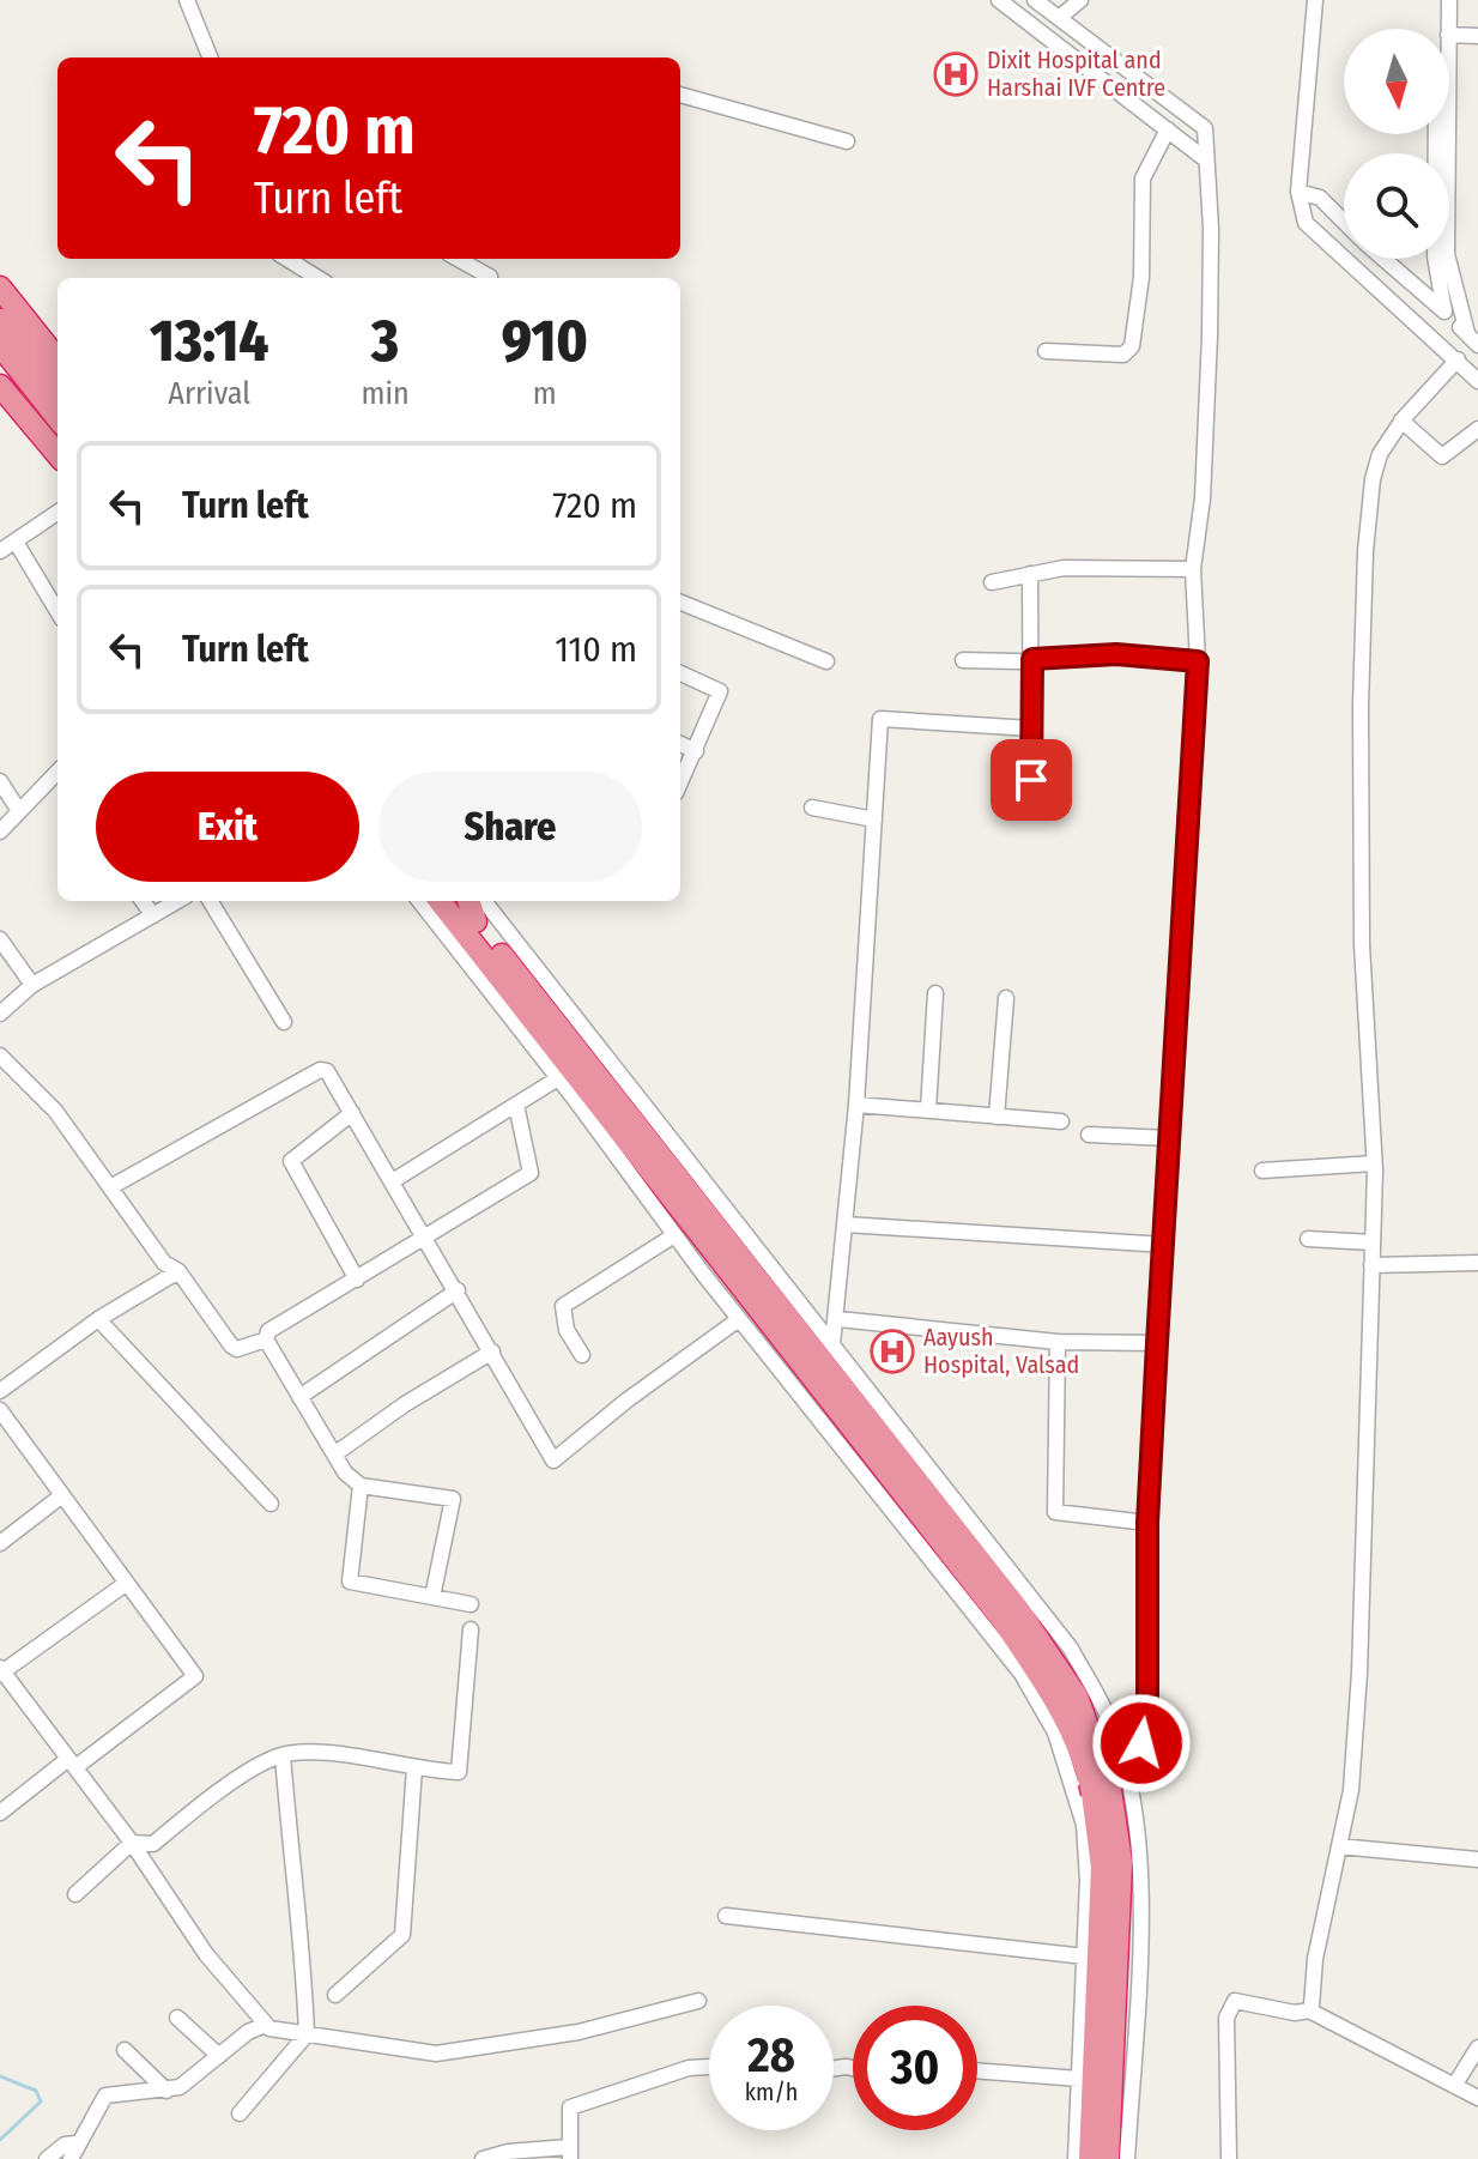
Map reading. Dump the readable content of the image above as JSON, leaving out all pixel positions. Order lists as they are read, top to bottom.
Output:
{
  "places": {
    "hospital": ["Dixit Hospital and Harshai IVF Centre", "Aayush Hospital, Valsad"]
  },
  "north": "bottom",
  "page": {
    "turn": ["720 m", "Turn left"],
    "eta": [
      "13:14",
      "Arrival",
      "3",
      "min",
      "910",
      "m"
    ],
    "list": [
      {
        "name": "Turn left",
        "value": "720 m"
      },
      {
        "name": "Turn left",
        "value": "110 m"
      }
    ],
    "buttons": ["Exit", "Share"],
    "speed": "28 km/h",
    "limit": "30"
  }
}
